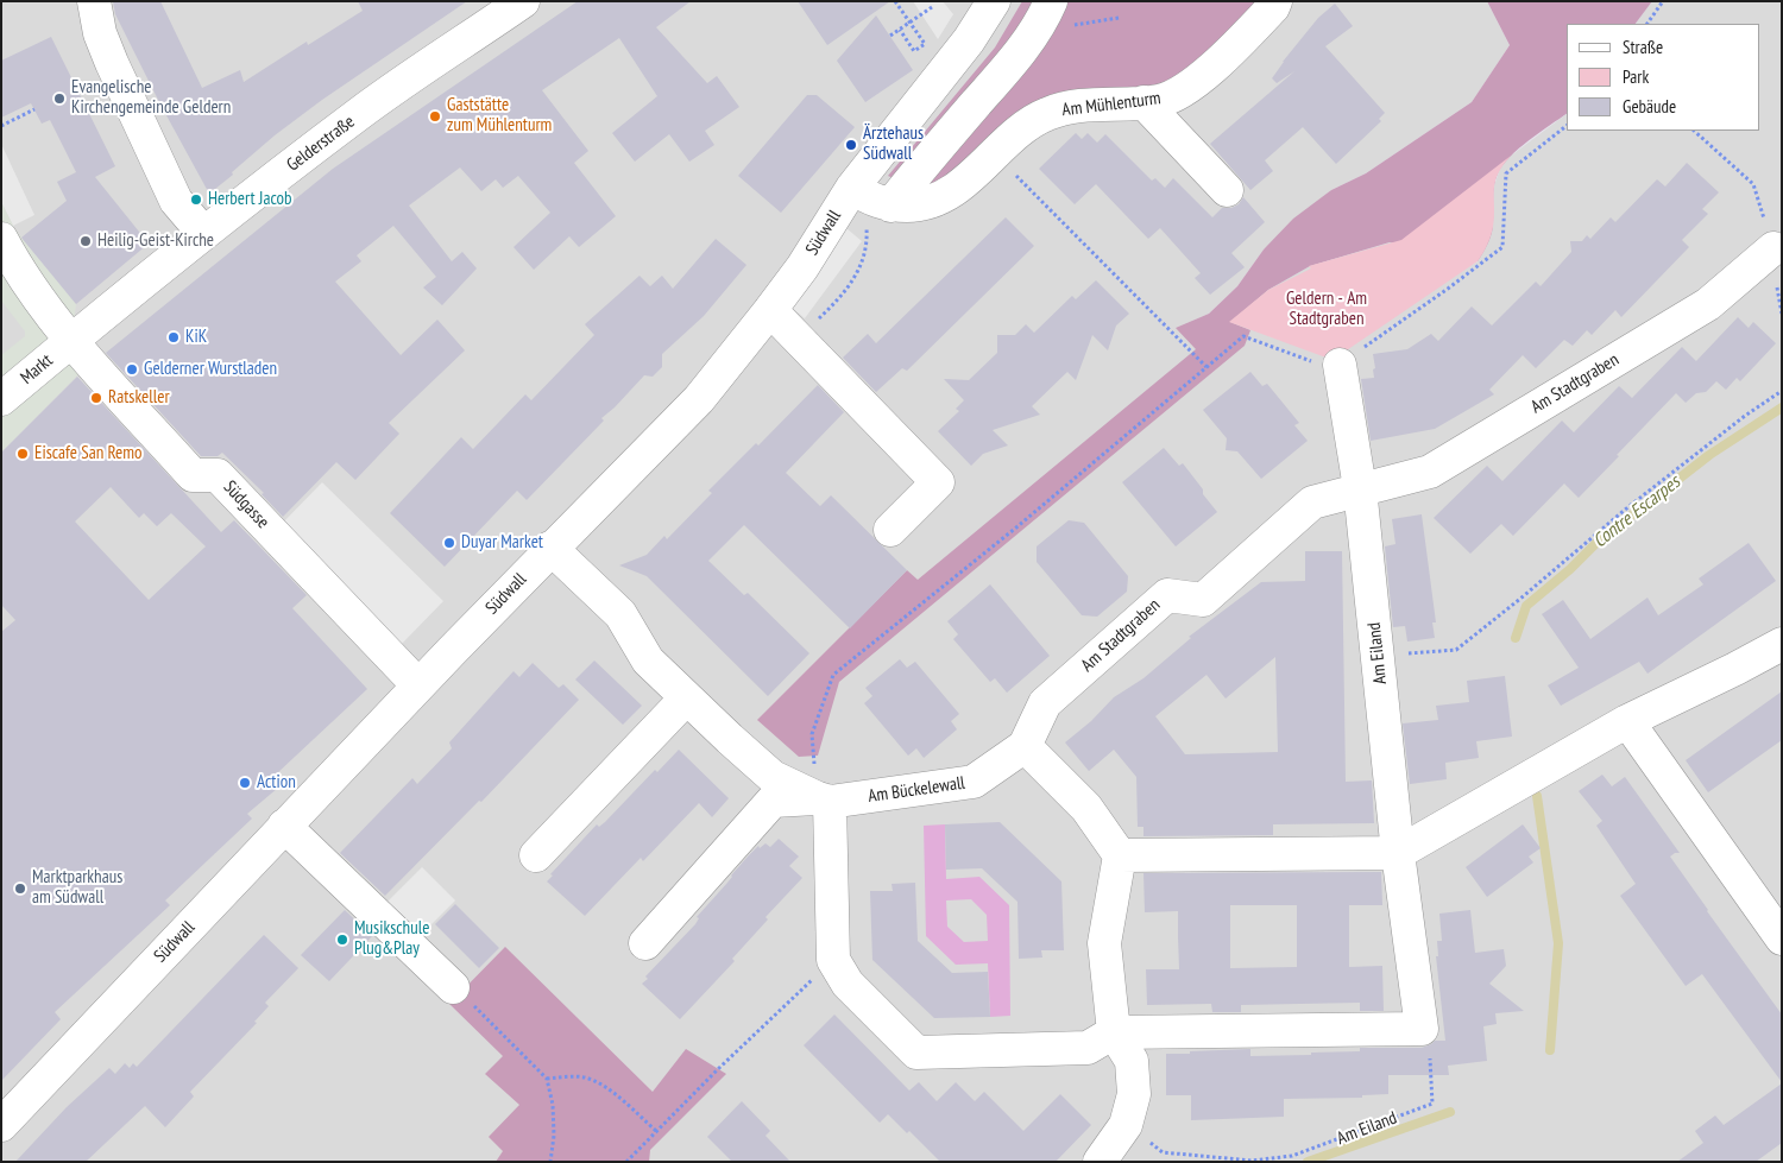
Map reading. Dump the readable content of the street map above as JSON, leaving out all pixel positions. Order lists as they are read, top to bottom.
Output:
{
  "streets": {
    "street": [
      "Am Mühlenturm",
      "Gelderstraße",
      "Südwall",
      "Markt",
      "Am Stadtgraben",
      "Südgasse",
      "Am Eiland",
      "Am Bückelewall"
    ]
  },
  "crossings": [
    ["Am Mühlenturm", "Südwall"],
    ["Gelderstraße", "Markt"],
    ["Gelderstraße", "Südgasse"],
    ["Südwall", "Südgasse"],
    ["Markt", "Südgasse"],
    ["Am Stadtgraben", "Am Eiland"],
    ["Am Stadtgraben", "Am Bückelewall"]
  ],
  "water": ["Contre Escarpes"],
  "parks": ["Geldern - Am Stadtgraben"],
  "places": [
    "Evangelische Kirchengemeinde Geldern",
    "Gaststätte zum Mühlenturm",
    "Ärztehaus Südwall",
    "Herbert Jacob",
    "Heilig-Geist-Kirche",
    "KiK",
    "Gelderner Wurstladen",
    "Ratskeller",
    "Eiscafe San Remo",
    "Duyar Market",
    "Action",
    "Marktparkhaus am Südwall",
    "Musikschule Plug&Play"
  ],
  "legend": ["Straße", "Park", "Gebäude"]
}
